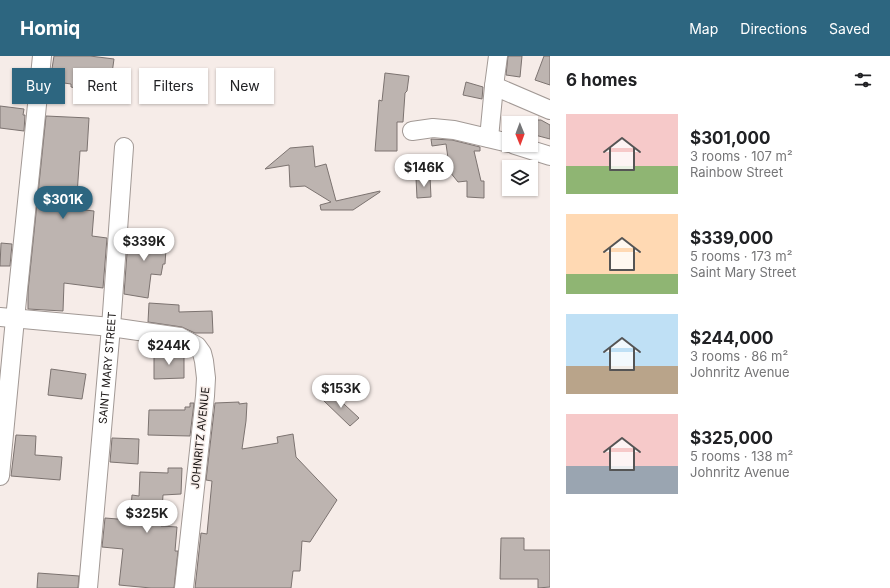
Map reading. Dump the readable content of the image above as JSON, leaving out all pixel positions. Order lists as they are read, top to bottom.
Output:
{
  "streets": {
    "street": ["SAINT MARY STREET", "JOHNRITZ AVENUE"]
  },
  "crossings": [
    ["SAINT MARY STREET", "JOHNRITZ AVENUE"]
  ],
  "north": "bottom",
  "page": {
    "header": "Homiq",
    "nav": ["Map", "Directions", "Saved"],
    "heading": "6 homes",
    "chip": [
      "Buy",
      "Rent",
      "Filters",
      "New"
    ],
    "list": [
      {
        "name": "$301,000",
        "note": "3 rooms · 107 m² · Rainbow Street"
      },
      {
        "name": "$339,000",
        "note": "5 rooms · 173 m² · Saint Mary Street"
      },
      {
        "name": "$244,000",
        "note": "3 rooms · 86 m² · Johnritz Avenue"
      },
      {
        "name": "$325,000",
        "note": "5 rooms · 138 m² · Johnritz Avenue"
      }
    ],
    "price": [
      "$146K",
      "$301K",
      "$339K",
      "$244K",
      "$153K",
      "$325K"
    ]
  }
}
